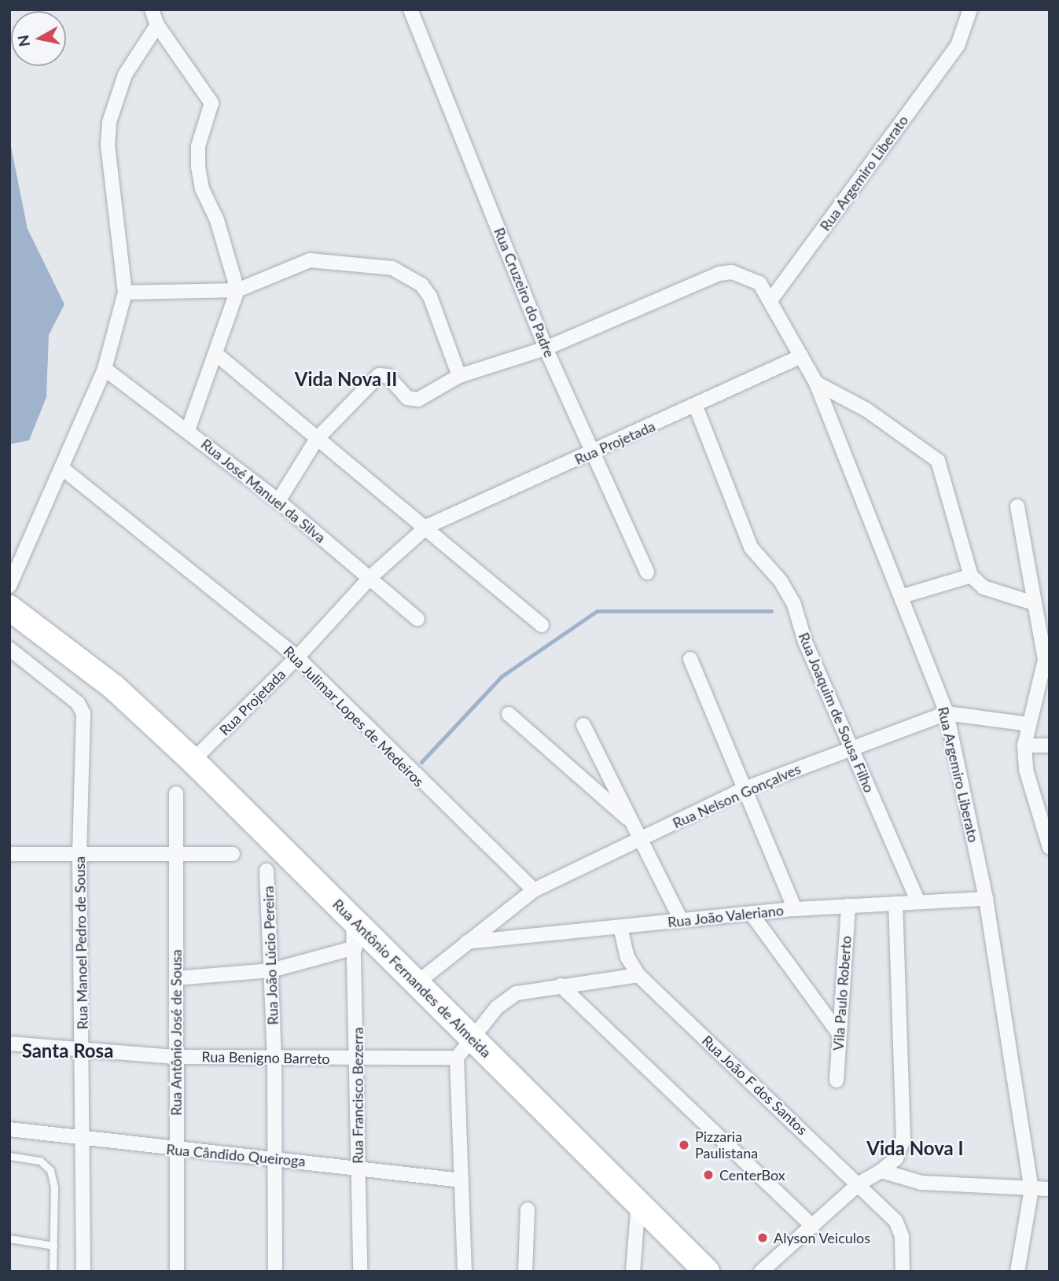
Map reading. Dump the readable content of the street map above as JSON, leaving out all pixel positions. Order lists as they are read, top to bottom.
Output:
{
  "streets": {
    "highway": ["Rua Antônio Fernandes de Almeida"],
    "street": [
      "Rua Argemiro Liberato",
      "Rua Cruzeiro do Padre",
      "Rua Projetada",
      "Rua José Manuel da Silva",
      "Rua Joaquim de Sousa Filho",
      "Rua Julimar Lopes de Medeiros",
      "Rua Nelson Gonçalves",
      "Rua João Valeriano",
      "Rua Manoel Pedro de Sousa",
      "Rua João Lúcio Pereira",
      "Vila Paulo Roberto",
      "Rua Antônio José de Sousa",
      "Rua Benigno Barreto",
      "Rua João F dos Santos",
      "Rua Francisco Bezerra",
      "Rua Cândido Queiroga"
    ]
  },
  "crossings": [
    ["Rua Argemiro Liberato", "Rua Cruzeiro do Padre"],
    ["Rua Argemiro Liberato", "Rua Projetada"],
    ["Rua Argemiro Liberato", "Rua Nelson Gonçalves"],
    ["Rua Argemiro Liberato", "Rua João Valeriano"],
    ["Rua Cruzeiro do Padre", "Rua Projetada"],
    ["Rua Projetada", "Rua José Manuel da Silva"],
    ["Rua Projetada", "Rua Joaquim de Sousa Filho"],
    ["Rua Projetada", "Rua Julimar Lopes de Medeiros"],
    ["Rua Projetada", "Rua Antônio Fernandes de Almeida"],
    ["Rua Joaquim de Sousa Filho", "Rua Nelson Gonçalves"],
    ["Rua Joaquim de Sousa Filho", "Rua João Valeriano"],
    ["Rua Julimar Lopes de Medeiros", "Rua Nelson Gonçalves"],
    ["Rua Nelson Gonçalves", "Rua João Valeriano"],
    ["Rua Nelson Gonçalves", "Rua Antônio Fernandes de Almeida"],
    ["Rua João Valeriano", "Vila Paulo Roberto"],
    ["Rua João Valeriano", "Rua João F dos Santos"],
    ["Rua Manoel Pedro de Sousa", "Rua Benigno Barreto"],
    ["Rua Manoel Pedro de Sousa", "Rua Cândido Queiroga"],
    ["Rua João Lúcio Pereira", "Rua Benigno Barreto"],
    ["Rua João Lúcio Pereira", "Rua Cândido Queiroga"],
    ["Rua Antônio Fernandes de Almeida", "Rua Benigno Barreto"],
    ["Rua Antônio Fernandes de Almeida", "Rua Francisco Bezerra"],
    ["Rua Antônio José de Sousa", "Rua Benigno Barreto"],
    ["Rua Antônio José de Sousa", "Rua Cândido Queiroga"],
    ["Rua Benigno Barreto", "Rua Francisco Bezerra"],
    ["Rua Francisco Bezerra", "Rua Cândido Queiroga"]
  ],
  "districts": ["Vida Nova II", "Santa Rosa", "Vida Nova I"],
  "places": ["Pizzaria Paulistana", "CenterBox", "Alyson Veiculos"],
  "north": "left"
}
